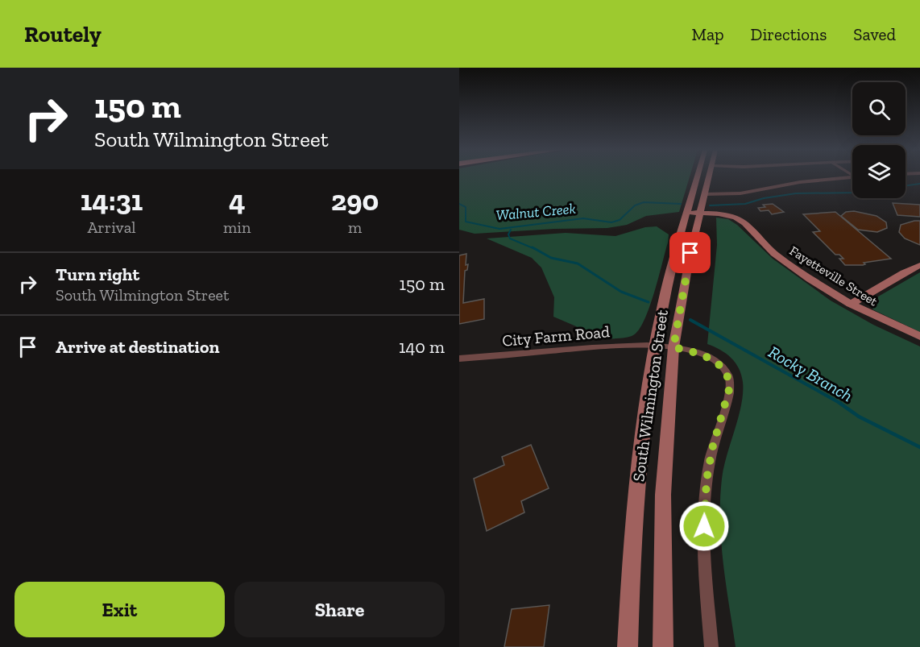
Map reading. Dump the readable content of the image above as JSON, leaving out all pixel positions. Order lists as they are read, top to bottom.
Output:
{
  "streets": {
    "main road": ["Fayetteville Street", "South Wilmington Street"],
    "street": ["City Farm Road"]
  },
  "crossings": [
    ["Fayetteville Street", "South Wilmington Street"],
    ["City Farm Road", "South Wilmington Street"]
  ],
  "water": ["Walnut Creek", "Rocky Branch"],
  "page": {
    "header": "Routely",
    "nav": ["Map", "Directions", "Saved"],
    "turn": ["150 m", "South Wilmington Street"],
    "eta": [
      "14:31",
      "Arrival",
      "4",
      "min",
      "290",
      "m"
    ],
    "list": [
      {
        "name": "Turn right",
        "note": "South Wilmington Street",
        "value": "150 m"
      },
      {
        "name": "Arrive at destination",
        "value": "140 m"
      }
    ],
    "buttons": ["Exit", "Share"]
  }
}
